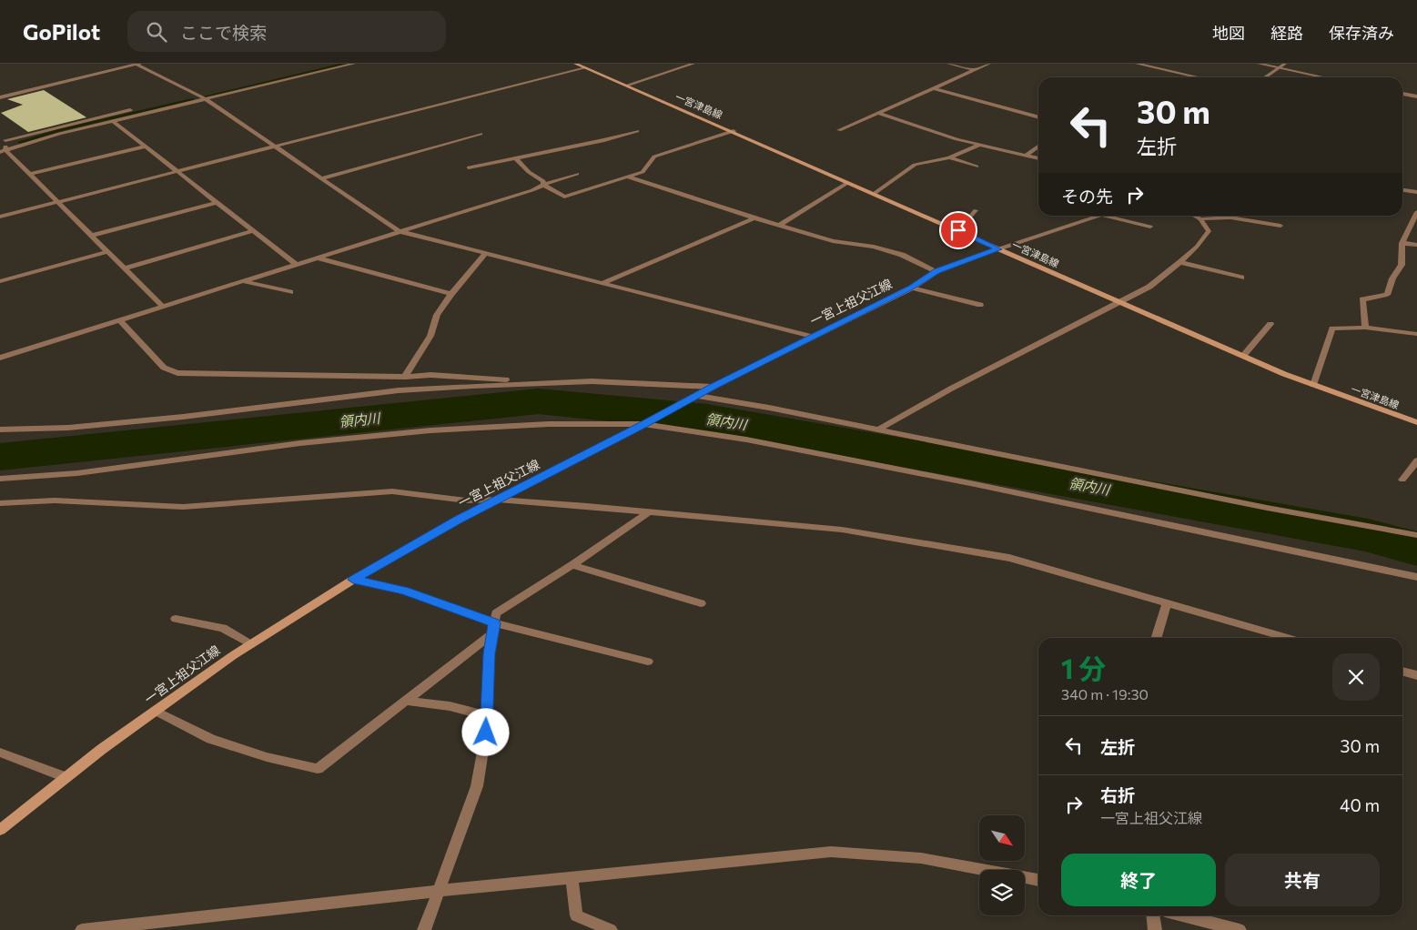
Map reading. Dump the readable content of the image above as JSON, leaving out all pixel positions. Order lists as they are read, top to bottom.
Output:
{
  "streets": {
    "main road": ["一宮津島線", "一宮上祖父江線"]
  },
  "crossings": [
    ["一宮津島線", "一宮上祖父江線"]
  ],
  "water": ["領内川"],
  "north": "bottom right",
  "page": {
    "header": "GoPilot",
    "search": "ここで検索",
    "nav": ["地図", "経路", "保存済み"],
    "turn": ["30 m", "左折"],
    "then": "その先",
    "heading": ["1 分", "340 m · 19:30"],
    "list": [
      {
        "name": "左折",
        "value": "30 m"
      },
      {
        "name": "右折",
        "note": "一宮上祖父江線",
        "value": "40 m"
      }
    ],
    "buttons": ["終了", "共有"]
  }
}
